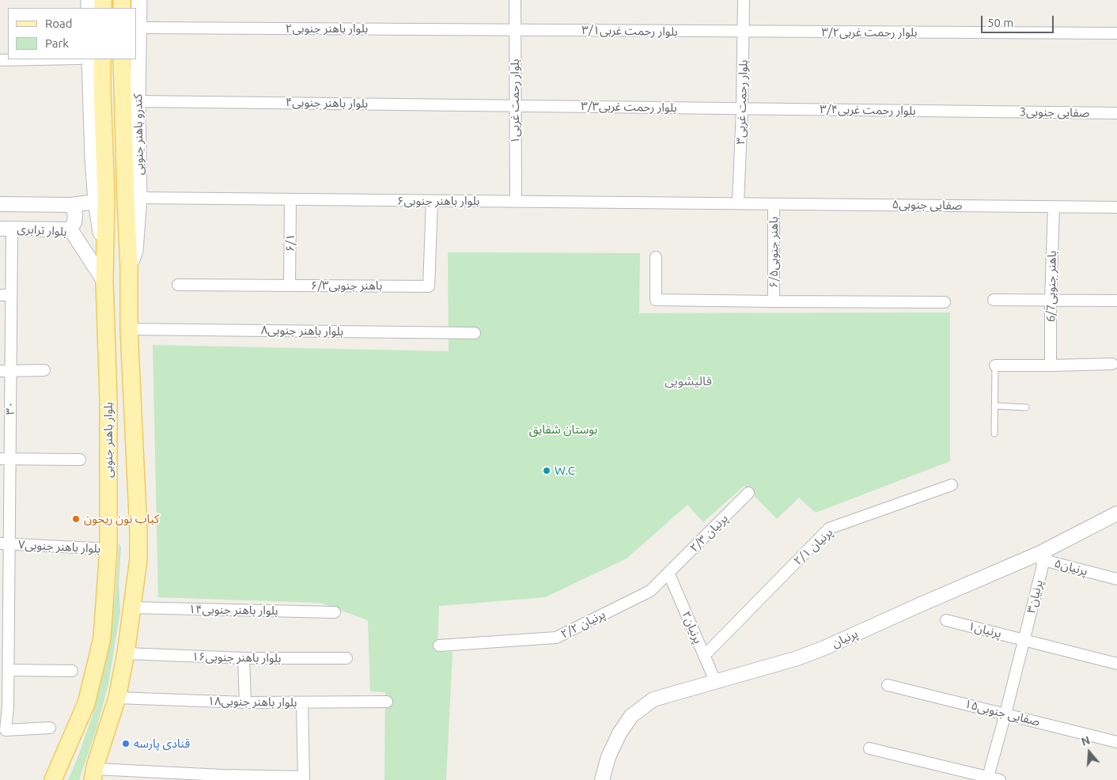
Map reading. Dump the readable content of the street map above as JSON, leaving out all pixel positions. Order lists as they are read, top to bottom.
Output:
{
  "streets": {
    "main road": ["کندرو باهنر جنوبی", "بلوار باهنر جنوبی"],
    "street": [
      "بلوار باهنر جنوبی۲",
      "بلوار رحمت غربی۳/۱",
      "بلوار رحمت غربی۳/۲",
      "بلوار رحمت غربی۱",
      "بلوار رحمت غربی۳",
      "بلوار باهنر جنوبی۴",
      "بلوار رحمت غربی۳/۳",
      "بلوار رحمت غربی۳/۴",
      "3صفایی جنوبی",
      "بلوار باهنر جنوبی۶",
      "صفایی جنوبی۵",
      "بلوار ترابری",
      "۶/۱",
      "باهنر جنوبی۶/۵",
      "۶/۳باهنر جنوبی",
      "6/7باهنر جنوبی",
      "۸بلوار باهنر جنوبی",
      "۳۰",
      "پرنیان ۲/۳",
      "بلوار باهنر جنوبی۷",
      "پرنیان ۲/۱",
      "پرنیان۵",
      "پرنیان۳",
      "بلوار باهنر جنوبی۱۴",
      "پرنیان ۲/۲",
      "پرنیان۲",
      "پرنیان۱",
      "پرنیان",
      "بلوار باهنر جنوبی۱۶",
      "۱۸بلوار باهنر جنوبی",
      "صفایی جنوبی۱۵"
    ]
  },
  "crossings": [
    ["بلوار باهنر جنوبی۲", "بلوار رحمت غربی۳/۱"],
    ["بلوار باهنر جنوبی۲", "بلوار رحمت غربی۱"],
    ["بلوار باهنر جنوبی۲", "کندرو باهنر جنوبی"],
    ["بلوار رحمت غربی۳/۱", "بلوار رحمت غربی۳/۲"],
    ["بلوار رحمت غربی۳/۱", "بلوار رحمت غربی۱"],
    ["بلوار رحمت غربی۳/۱", "بلوار رحمت غربی۳"],
    ["بلوار رحمت غربی۳/۲", "بلوار رحمت غربی۳"],
    ["بلوار رحمت غربی۱", "بلوار باهنر جنوبی۴"],
    ["بلوار رحمت غربی۱", "بلوار رحمت غربی۳/۳"],
    ["بلوار رحمت غربی۱", "بلوار باهنر جنوبی۶"],
    ["بلوار رحمت غربی۳", "بلوار رحمت غربی۳/۳"],
    ["بلوار رحمت غربی۳", "بلوار رحمت غربی۳/۴"],
    ["بلوار رحمت غربی۳", "بلوار باهنر جنوبی۶"],
    ["بلوار رحمت غربی۳", "صفایی جنوبی۵"],
    ["بلوار باهنر جنوبی۴", "بلوار رحمت غربی۳/۳"],
    ["بلوار باهنر جنوبی۴", "کندرو باهنر جنوبی"],
    ["بلوار رحمت غربی۳/۳", "بلوار رحمت غربی۳/۴"],
    ["بلوار رحمت غربی۳/۴", "3صفایی جنوبی"],
    ["کندرو باهنر جنوبی", "بلوار باهنر جنوبی۶"],
    ["کندرو باهنر جنوبی", "بلوار باهنر جنوبی"],
    ["بلوار باهنر جنوبی۶", "صفایی جنوبی۵"],
    ["بلوار باهنر جنوبی۶", "۶/۱"],
    ["بلوار باهنر جنوبی۶", "۶/۳باهنر جنوبی"],
    ["صفایی جنوبی۵", "باهنر جنوبی۶/۵"],
    ["صفایی جنوبی۵", "6/7باهنر جنوبی"],
    ["بلوار ترابری", "۳۰"],
    ["بلوار ترابری", "بلوار باهنر جنوبی"],
    ["۶/۱", "۶/۳باهنر جنوبی"],
    ["۸بلوار باهنر جنوبی", "بلوار باهنر جنوبی"],
    ["۳۰", "بلوار باهنر جنوبی۷"],
    ["بلوار باهنر جنوبی", "بلوار باهنر جنوبی۷"],
    ["بلوار باهنر جنوبی", "بلوار باهنر جنوبی۱۴"],
    ["بلوار باهنر جنوبی", "بلوار باهنر جنوبی۱۶"],
    ["بلوار باهنر جنوبی", "۱۸بلوار باهنر جنوبی"],
    ["پرنیان ۲/۳", "پرنیان ۲/۲"],
    ["پرنیان ۲/۳", "پرنیان۲"],
    ["پرنیان ۲/۱", "پرنیان۲"],
    ["پرنیان۵", "پرنیان۳"],
    ["پرنیان۵", "پرنیان"],
    ["پرنیان۳", "پرنیان۱"],
    ["پرنیان۳", "پرنیان"],
    ["پرنیان۳", "صفایی جنوبی۱۵"],
    ["پرنیان ۲/۲", "پرنیان۲"],
    ["پرنیان۲", "پرنیان"]
  ],
  "districts": ["قالیشویی"],
  "parks": ["بوستان شقایق"],
  "places": ["W.C", "کباب نون ریحون", "قنادی پارسه"],
  "legend": ["Road", "Park"],
  "scale_bar": "50 m",
  "north": "top"
}
